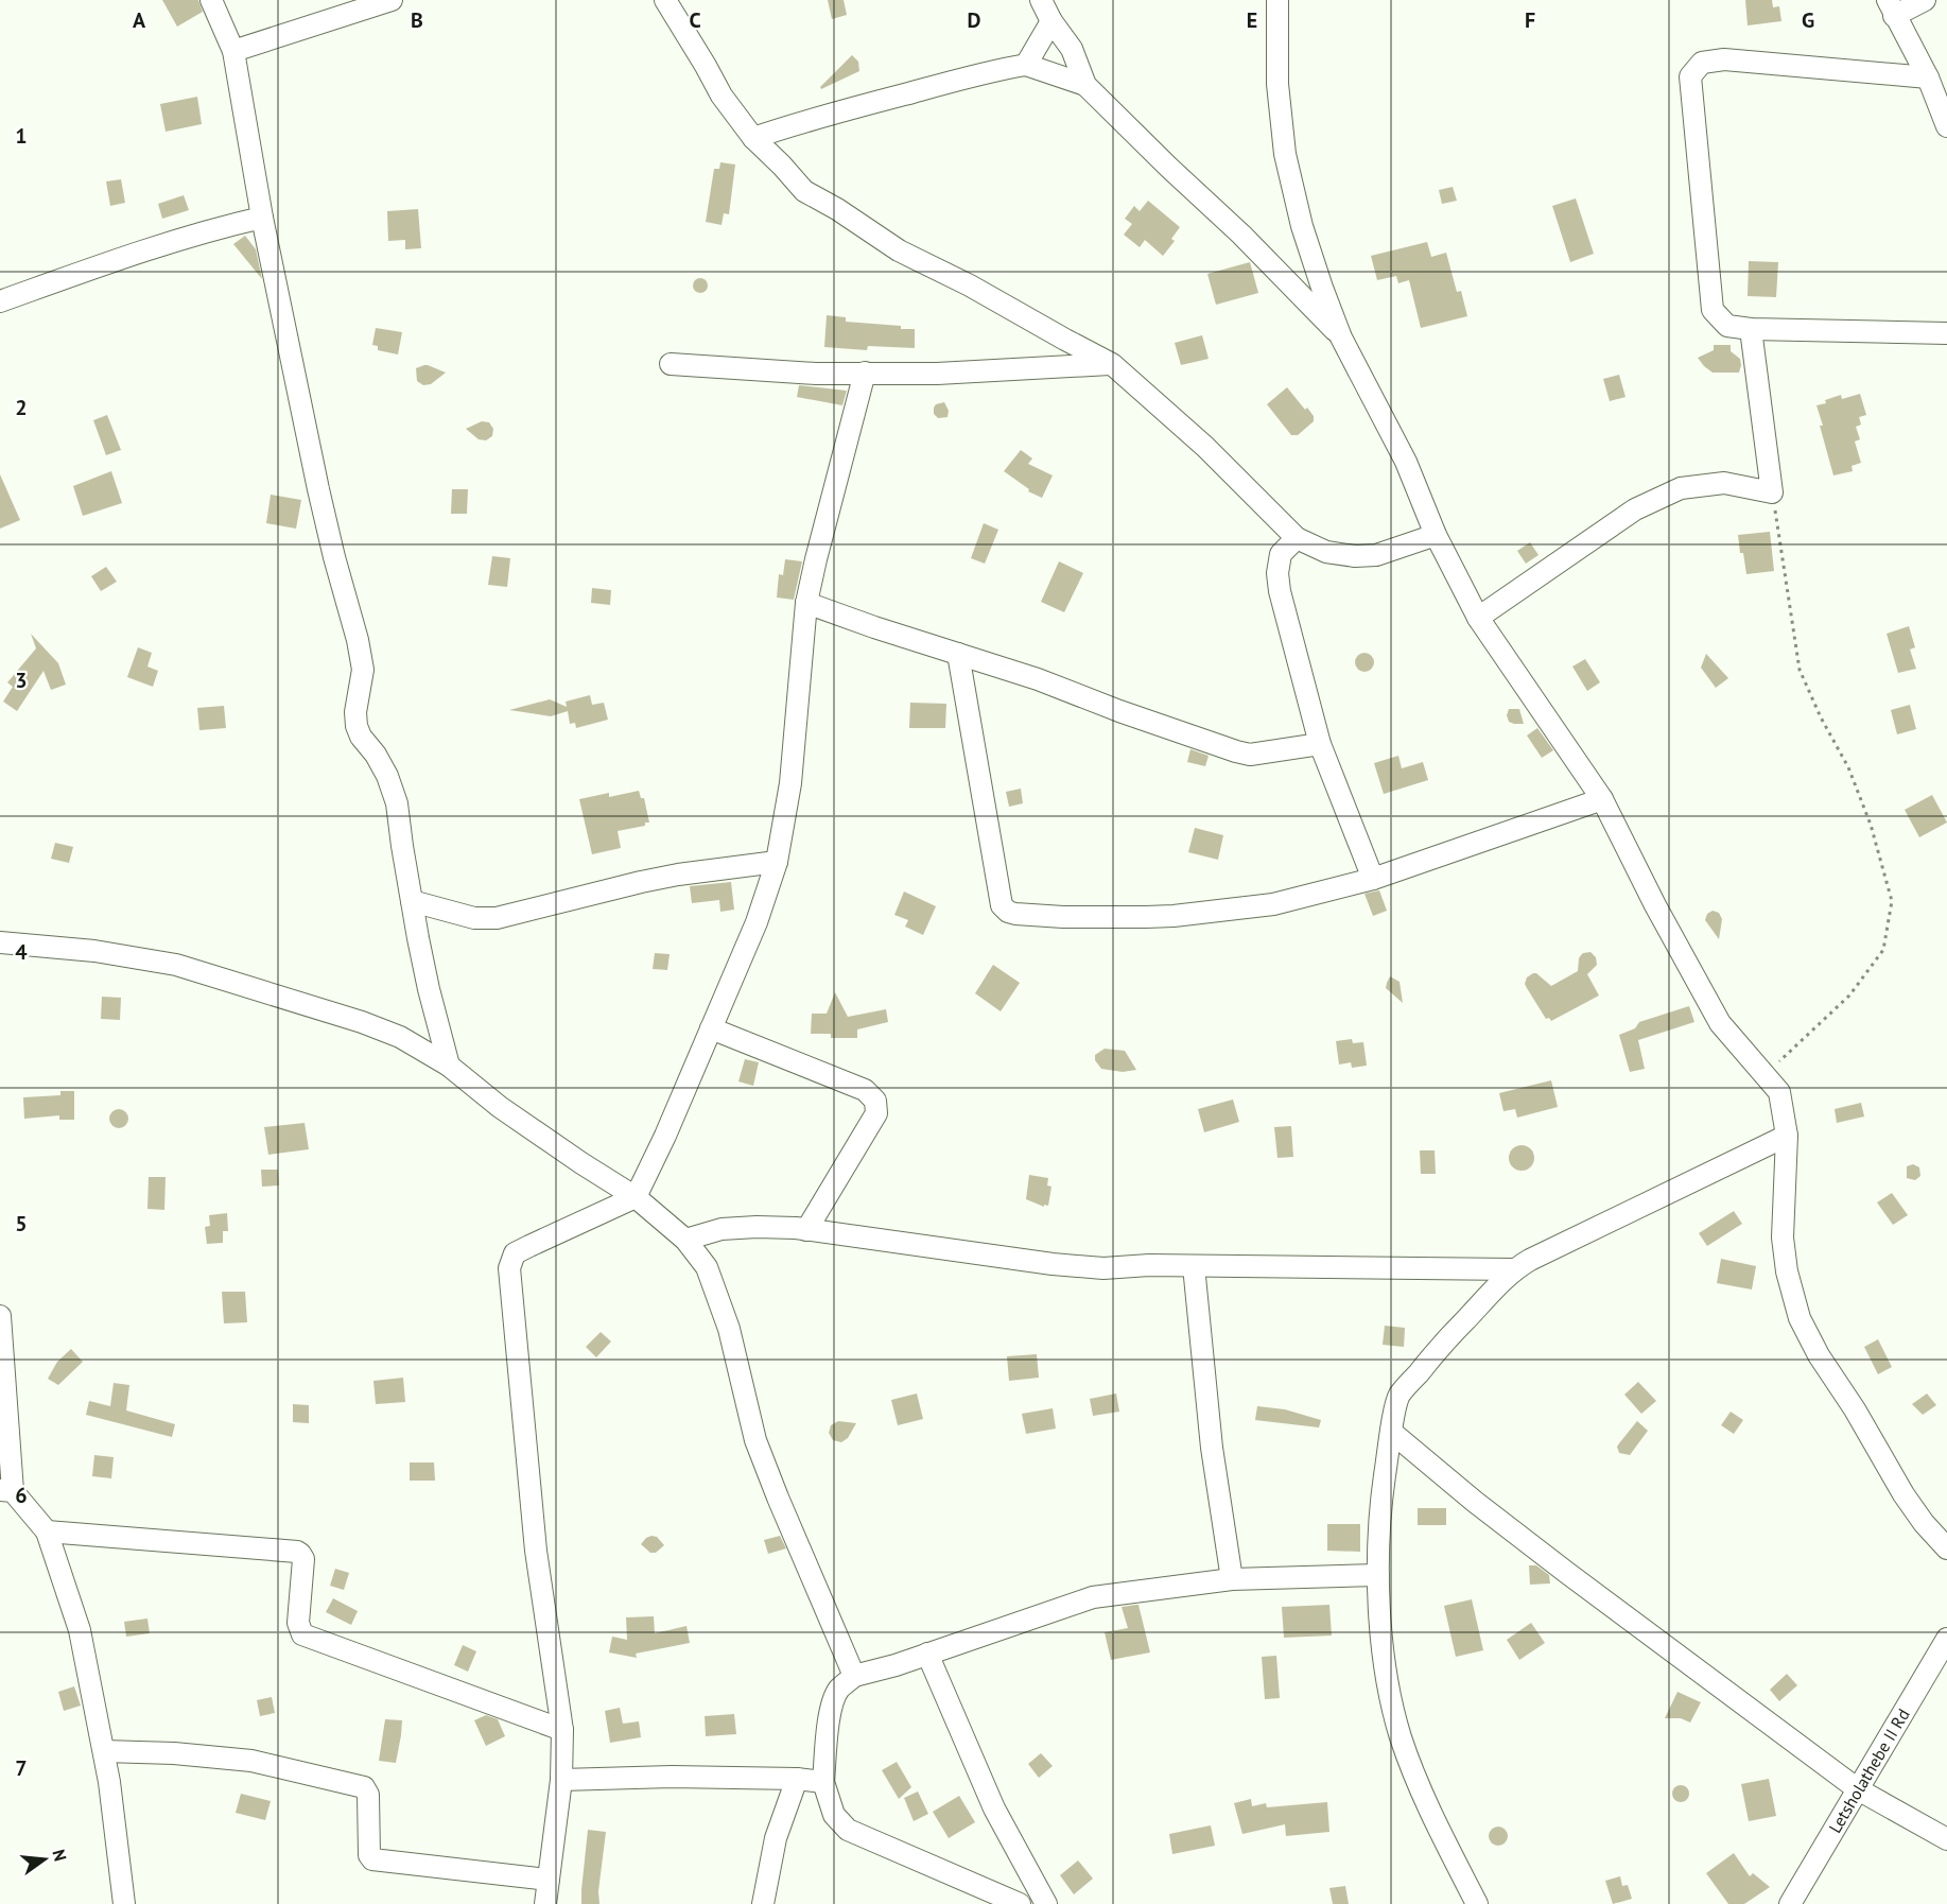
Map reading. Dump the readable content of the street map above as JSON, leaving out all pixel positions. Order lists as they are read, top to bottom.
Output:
{
  "streets": {
    "street": ["Letsholathebe II Rd"]
  },
  "north": "right",
  "grid": {
    "columns": [
      "A",
      "B",
      "C",
      "D",
      "E",
      "F",
      "G"
    ],
    "rows": [
      "1",
      "2",
      "3",
      "4",
      "5",
      "6",
      "7"
    ]
  }
}
